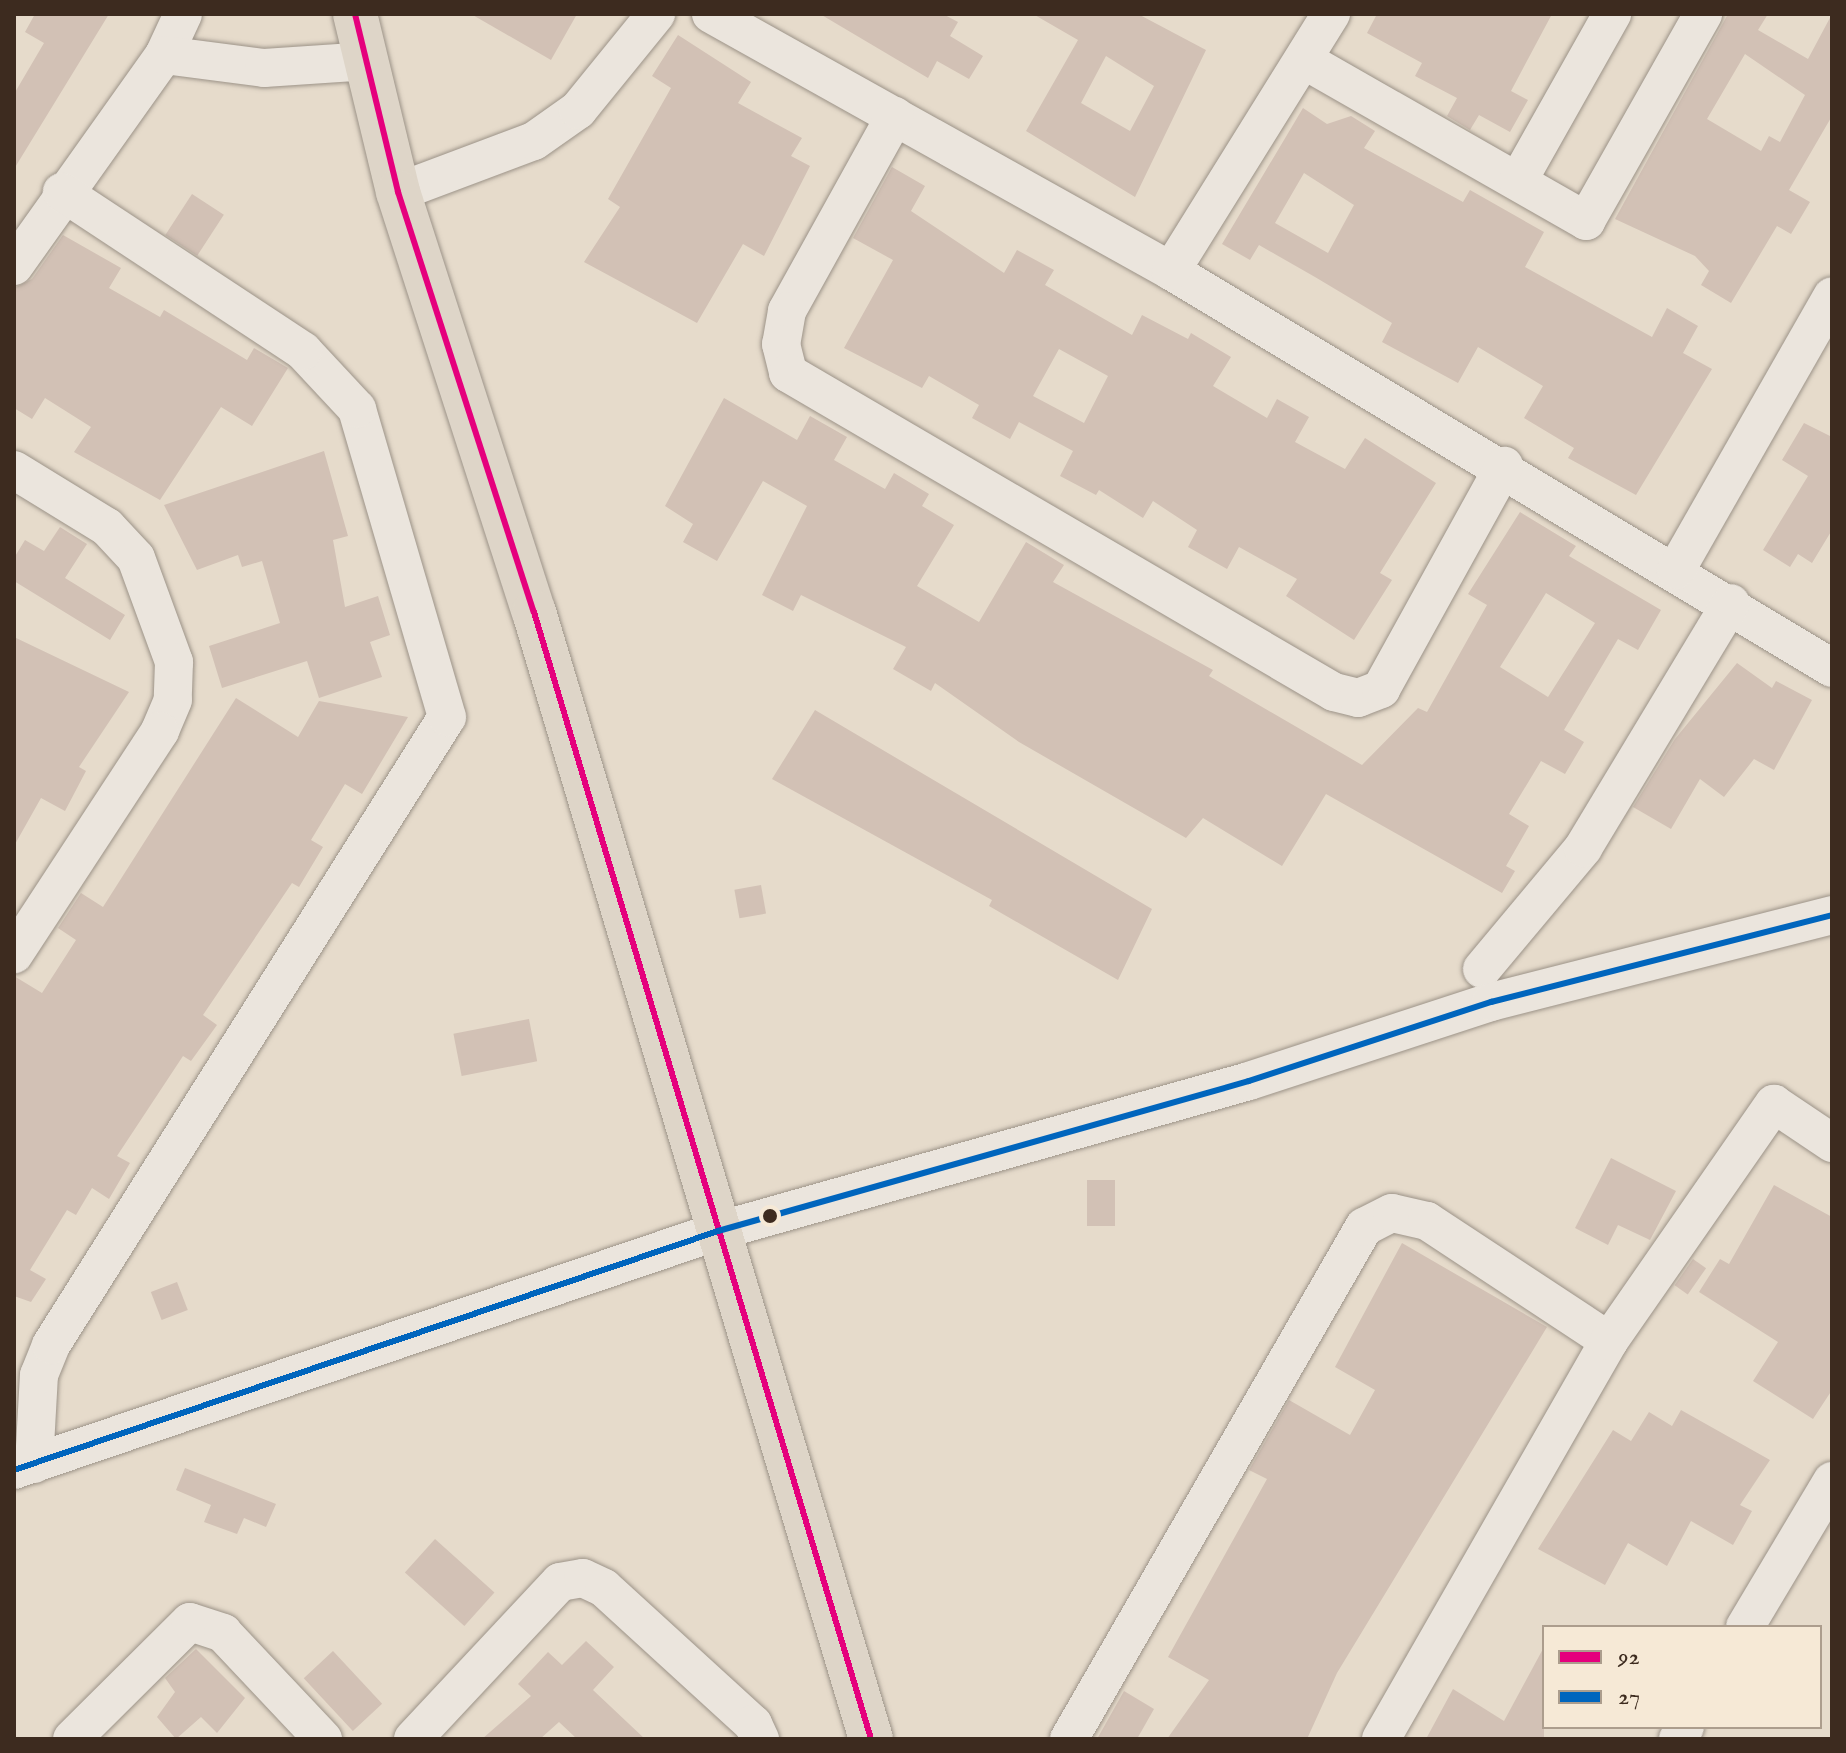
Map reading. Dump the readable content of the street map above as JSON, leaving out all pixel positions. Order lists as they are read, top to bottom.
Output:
{
  "lines": ["transit line 92", "transit line 27"],
  "legend": ["92", "27"]
}
